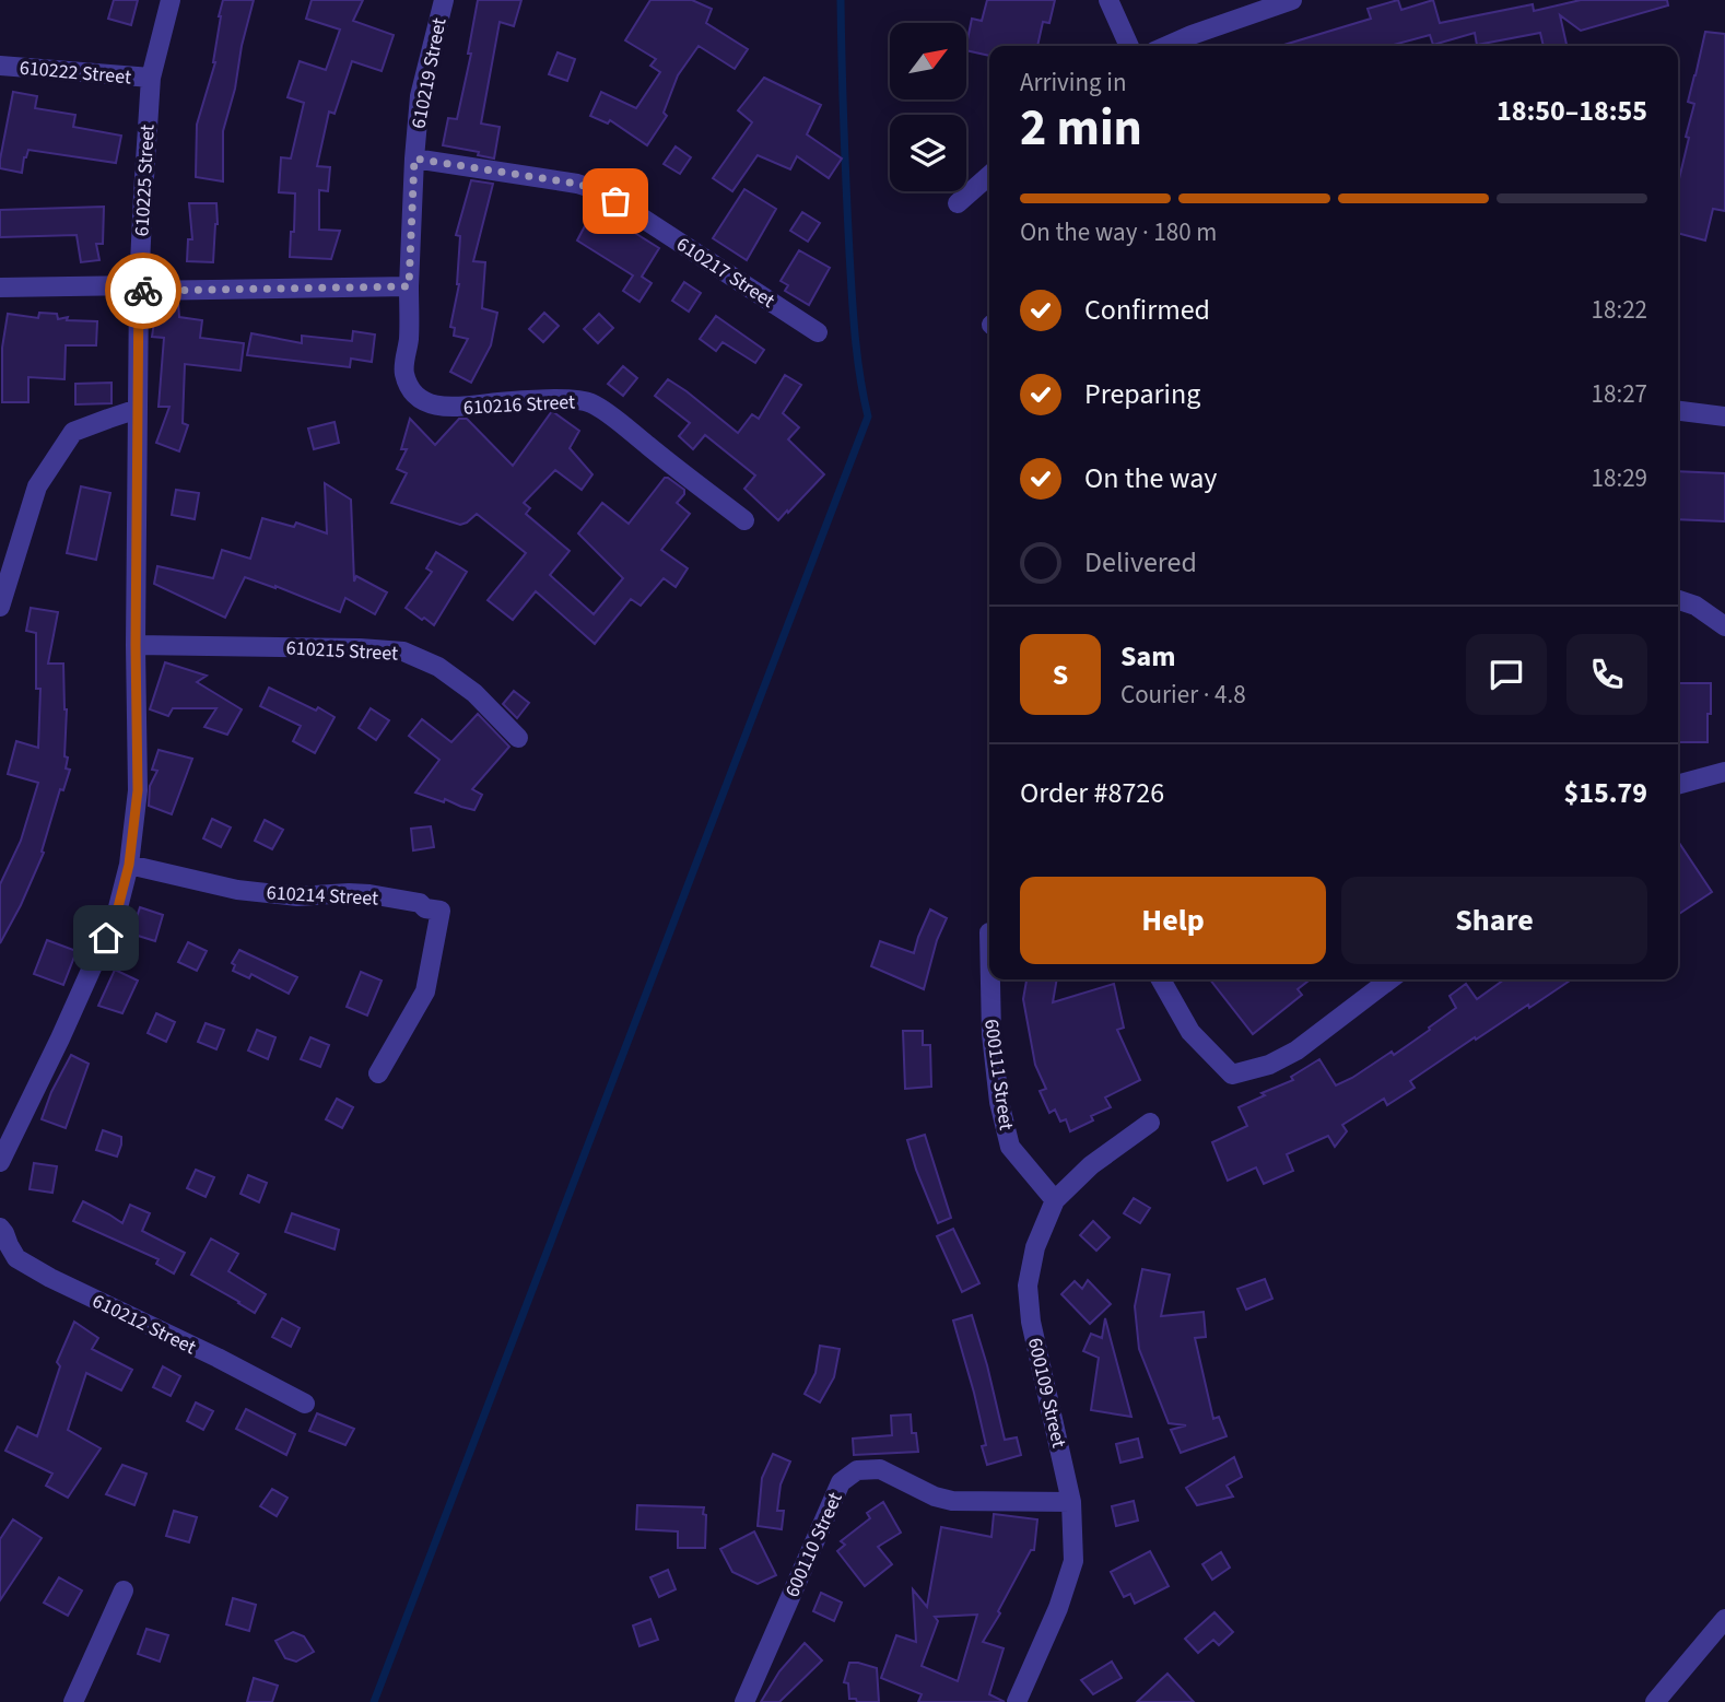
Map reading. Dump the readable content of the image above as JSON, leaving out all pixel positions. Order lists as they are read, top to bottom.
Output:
{
  "streets": {
    "street": [
      "610222 Street",
      "610219 Street",
      "610225 Street",
      "610217 Street",
      "610216 Street",
      "610215 Street",
      "610214 Street",
      "600111 Street",
      "610212 Street",
      "600109 Street",
      "600110 Street"
    ]
  },
  "crossings": [
    ["610222 Street", "610225 Street"],
    ["610219 Street", "610217 Street"],
    ["610219 Street", "610216 Street"],
    ["610225 Street", "610215 Street"],
    ["610225 Street", "610214 Street"],
    ["600111 Street", "600109 Street"],
    ["600109 Street", "600110 Street"]
  ],
  "north": "top right",
  "page": {
    "heading": ["2 min", "Arriving in", "18:50–18:55"],
    "panel": [
      "Sam",
      "Courier · 4.8",
      "Order #8726",
      "$15.79"
    ],
    "bar": "On the way · 180 m",
    "list": [
      ["Confirmed", "18:22"],
      ["Preparing", "18:27"],
      ["On the way", "18:29"],
      "Delivered"
    ],
    "round": "S",
    "buttons": ["Help", "Share"]
  }
}
